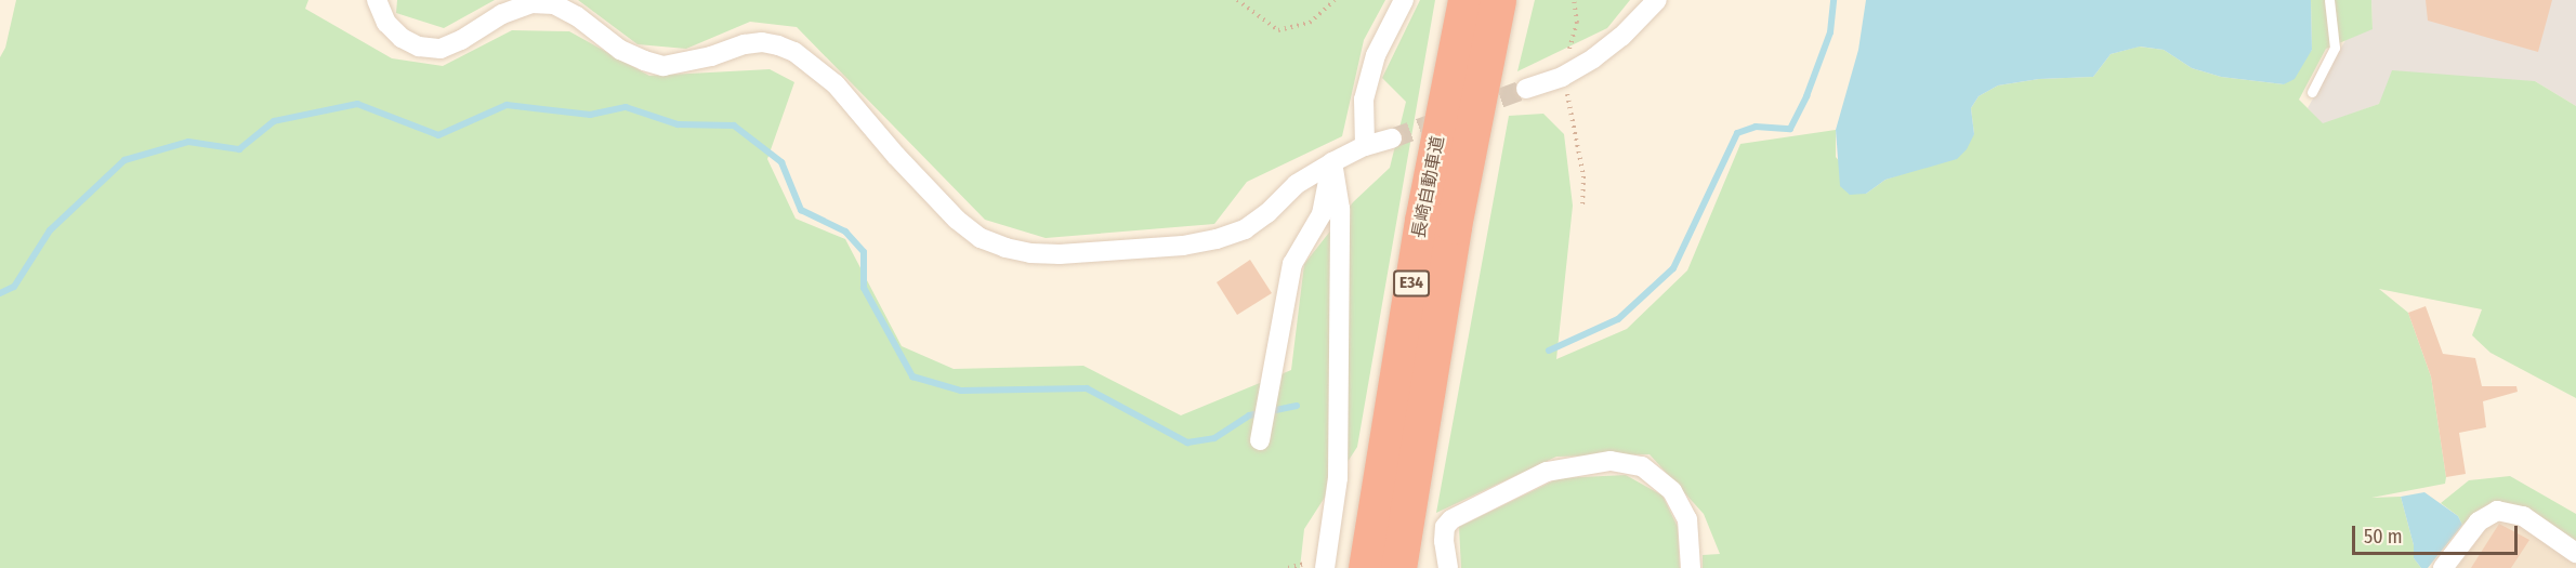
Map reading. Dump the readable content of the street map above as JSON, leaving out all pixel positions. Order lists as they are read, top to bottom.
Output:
{
  "streets": {
    "highway": ["長崎自動車道", "E34"]
  },
  "scale_bar": "50 m"
}
